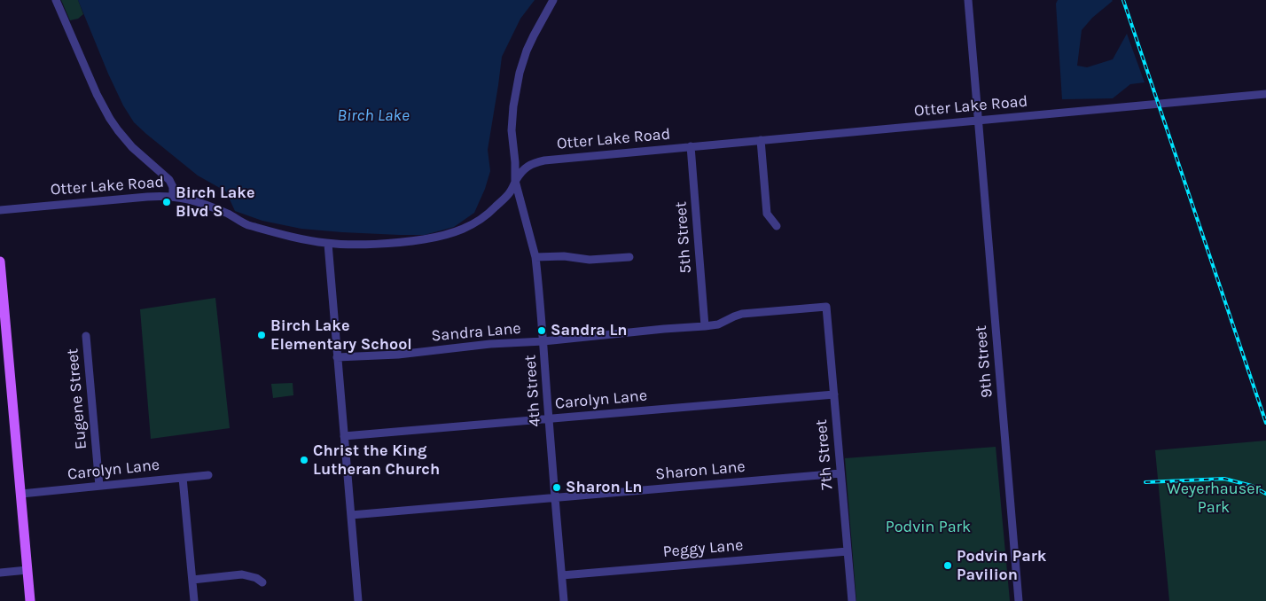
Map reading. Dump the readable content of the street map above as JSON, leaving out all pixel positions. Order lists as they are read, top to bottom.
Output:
{
  "streets": {
    "street": [
      "Otter Lake Road",
      "5th Street",
      "Sandra Lane",
      "9th Street",
      "4th Street",
      "Eugene Street",
      "Carolyn Lane",
      "7th Street",
      "Sharon Lane",
      "Peggy Lane"
    ]
  },
  "crossings": [
    ["Otter Lake Road", "5th Street"],
    ["Otter Lake Road", "9th Street"],
    ["Otter Lake Road", "4th Street"],
    ["5th Street", "Sandra Lane"],
    ["Sandra Lane", "4th Street"],
    ["Sandra Lane", "7th Street"],
    ["4th Street", "Carolyn Lane"],
    ["4th Street", "Sharon Lane"],
    ["4th Street", "Peggy Lane"],
    ["Eugene Street", "Carolyn Lane"],
    ["Carolyn Lane", "7th Street"],
    ["7th Street", "Sharon Lane"],
    ["7th Street", "Peggy Lane"]
  ],
  "water": ["Birch Lake"],
  "parks": ["Weyerhauser Park", "Podvin Park"],
  "places": [
    "Birch Lake Blvd S",
    "Sandra Ln",
    "Birch Lake Elementary School",
    "Christ the King Lutheran Church",
    "Sharon Ln",
    "Podvin Park Pavilion"
  ]
}
